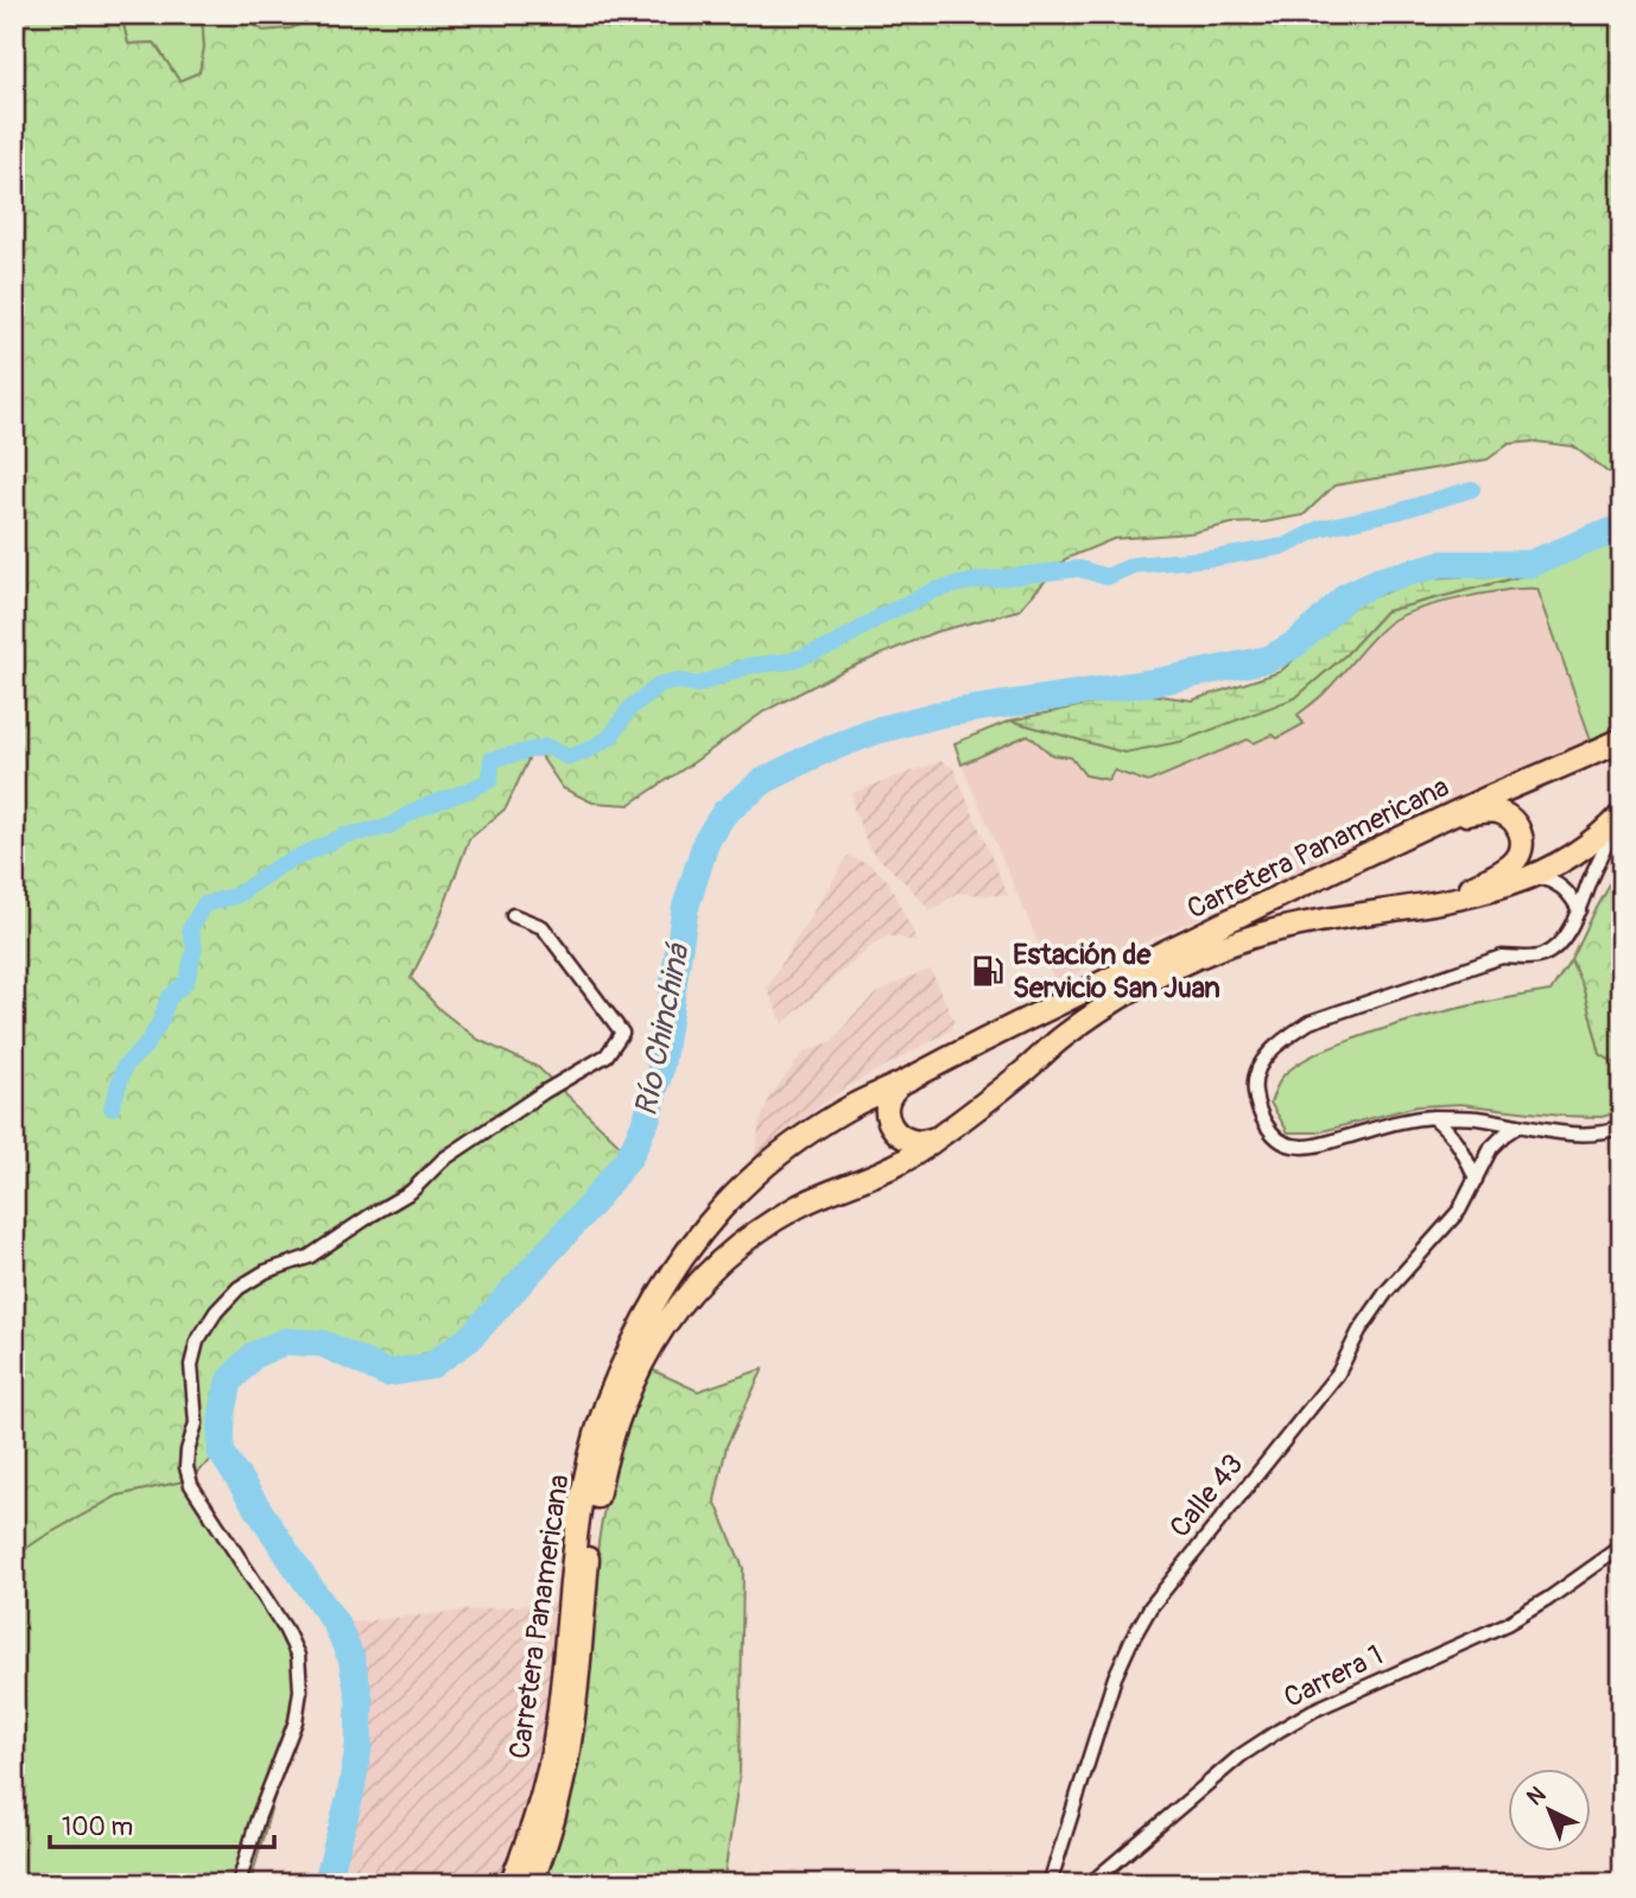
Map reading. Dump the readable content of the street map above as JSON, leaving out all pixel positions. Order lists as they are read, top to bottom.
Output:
{
  "streets": {
    "highway": ["Carretera Panamericana"],
    "street": ["Calle 43", "Carrera 1"]
  },
  "water": ["Río Chinchiná"],
  "places": {
    "fuel station": ["Estación de Servicio San Juan"]
  },
  "scale_bar": "100 m",
  "north": "top left"
}
